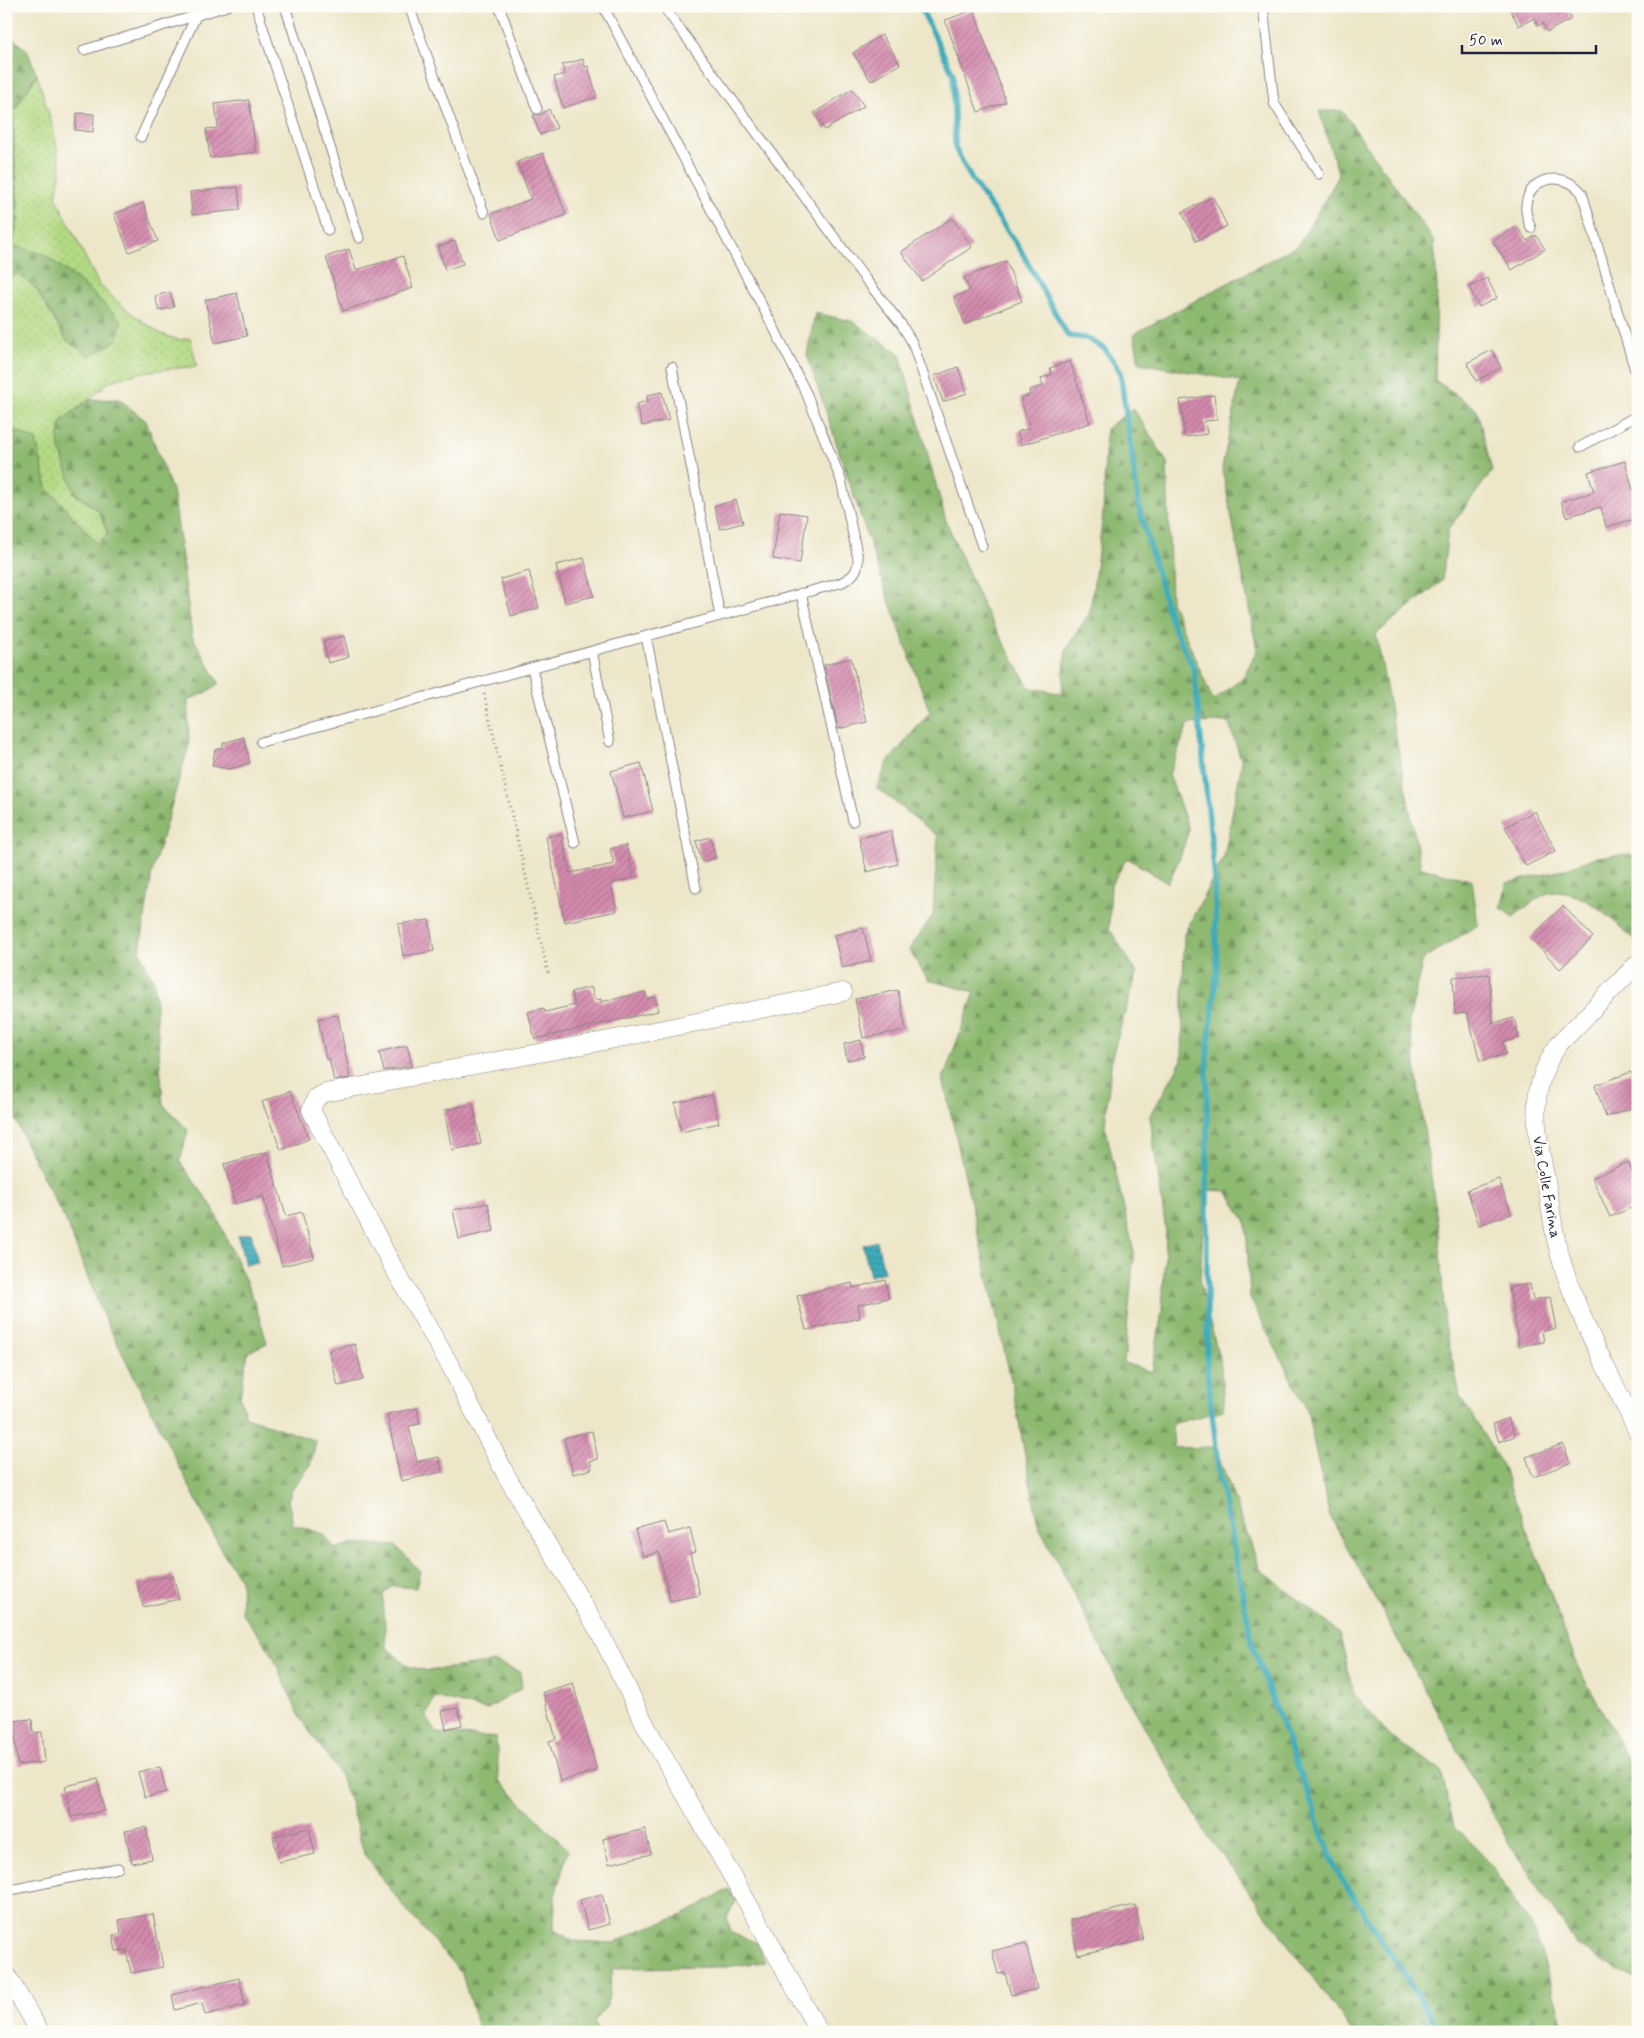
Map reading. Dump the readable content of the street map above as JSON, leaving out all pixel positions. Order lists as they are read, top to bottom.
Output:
{
  "streets": {
    "street": ["Via Colle Farina"]
  },
  "scale_bar": "50 m"
}
